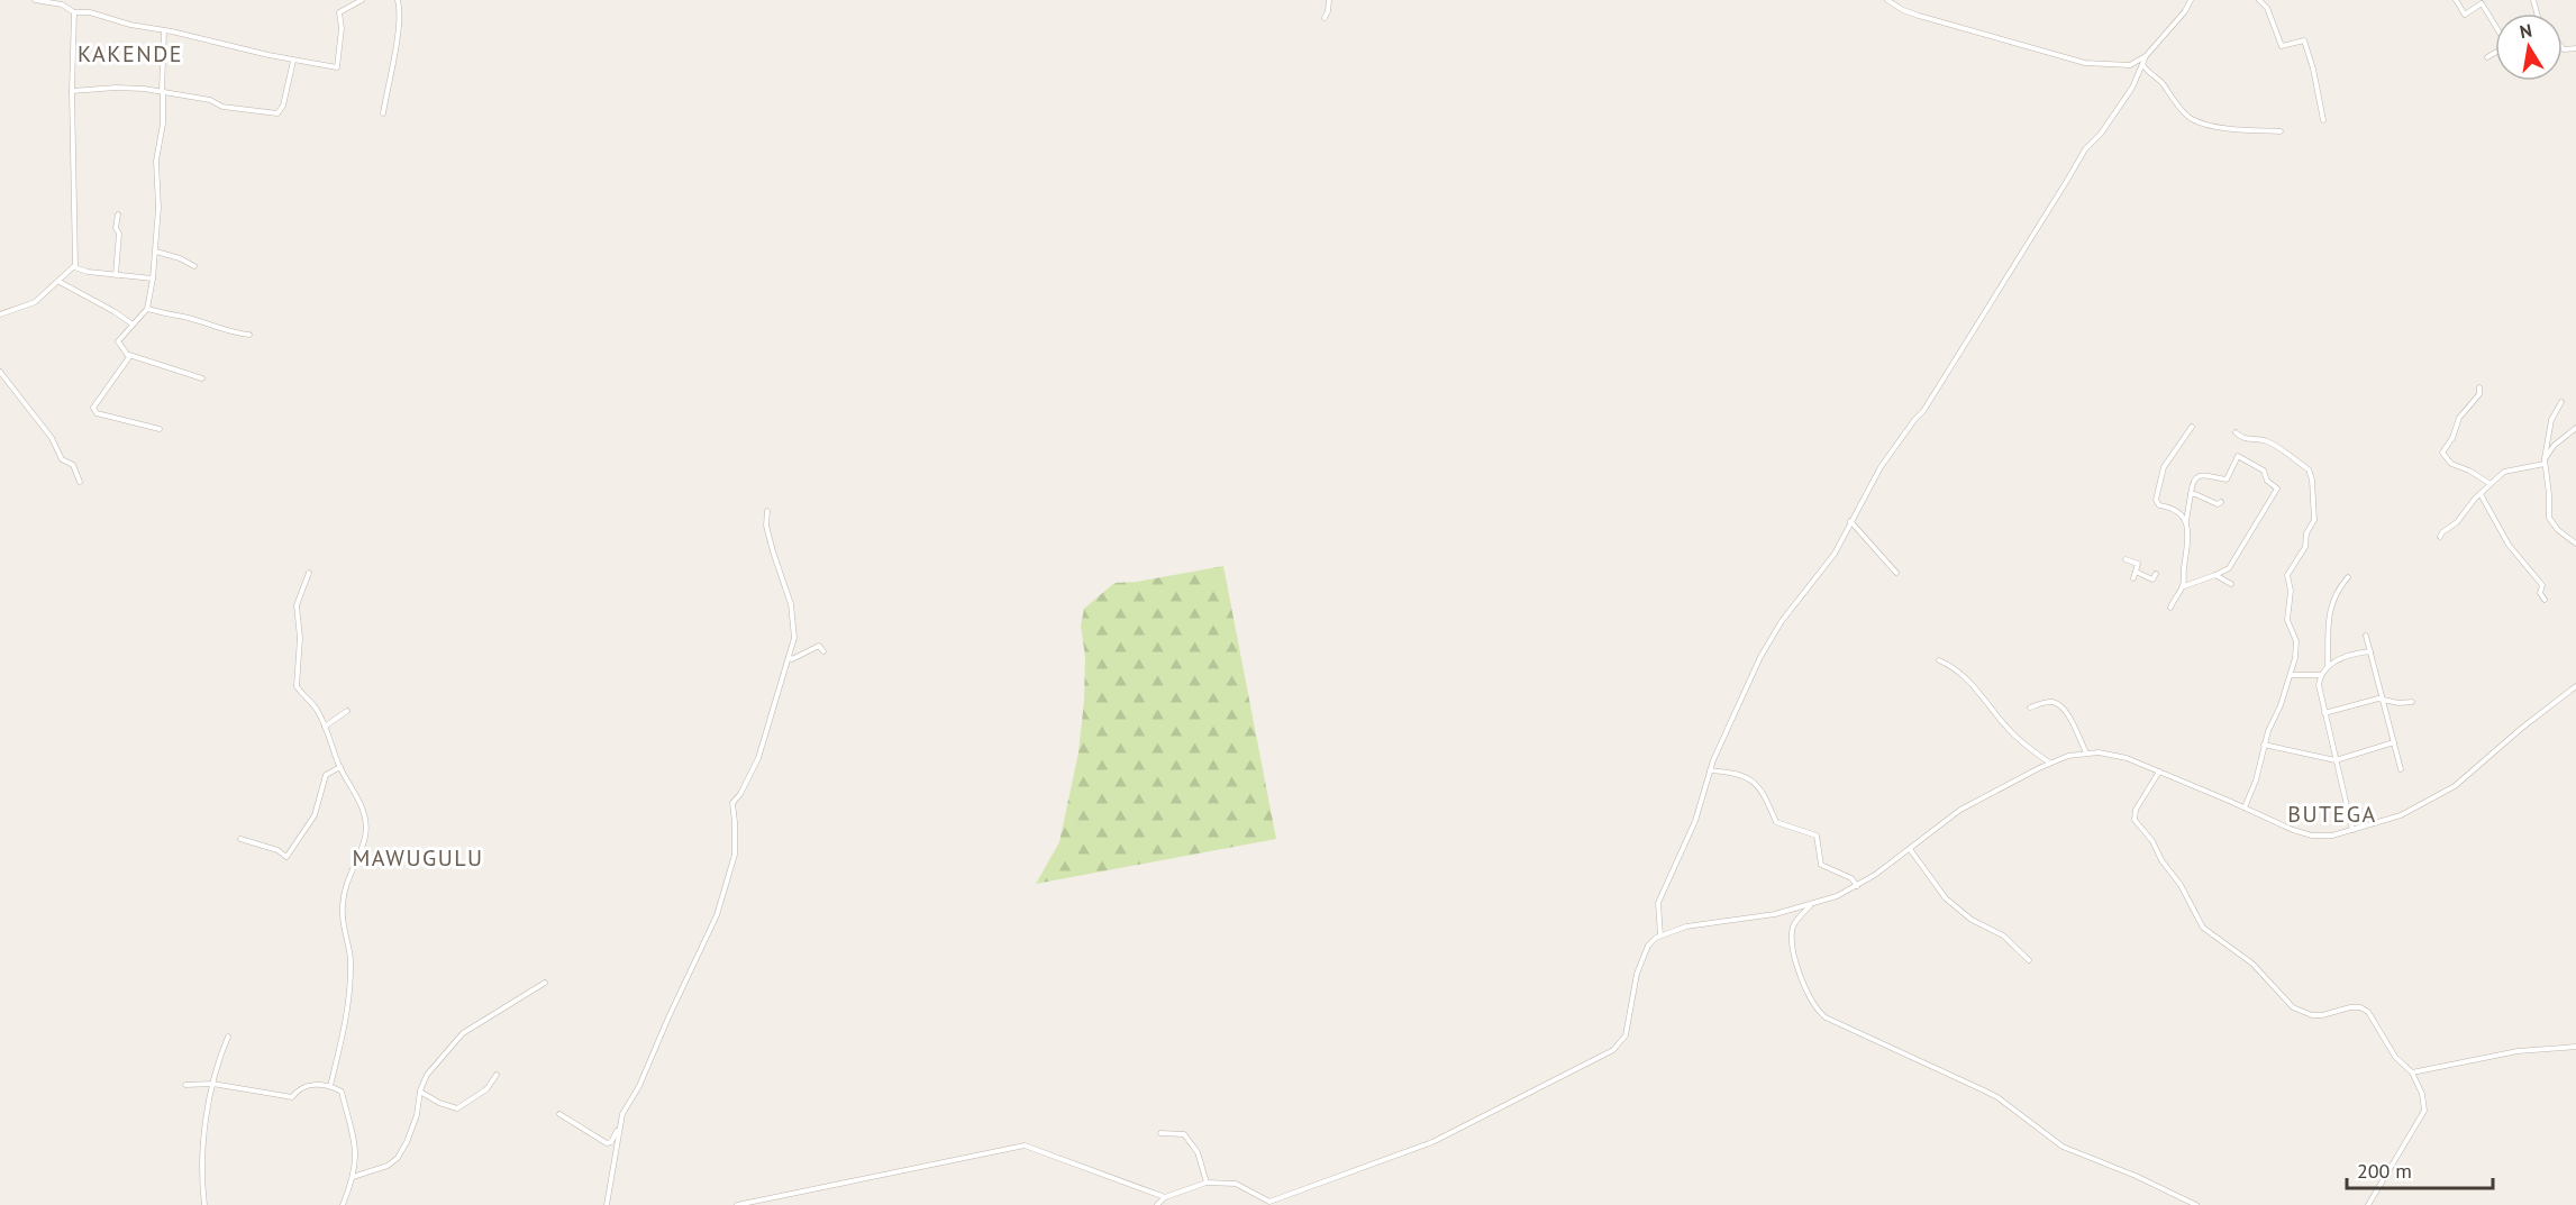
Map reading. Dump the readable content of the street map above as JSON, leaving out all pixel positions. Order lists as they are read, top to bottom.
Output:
{
  "districts": ["KAKENDE", "BUTEGA", "MAWUGULU"],
  "scale_bar": "200 m",
  "north": "top"
}
